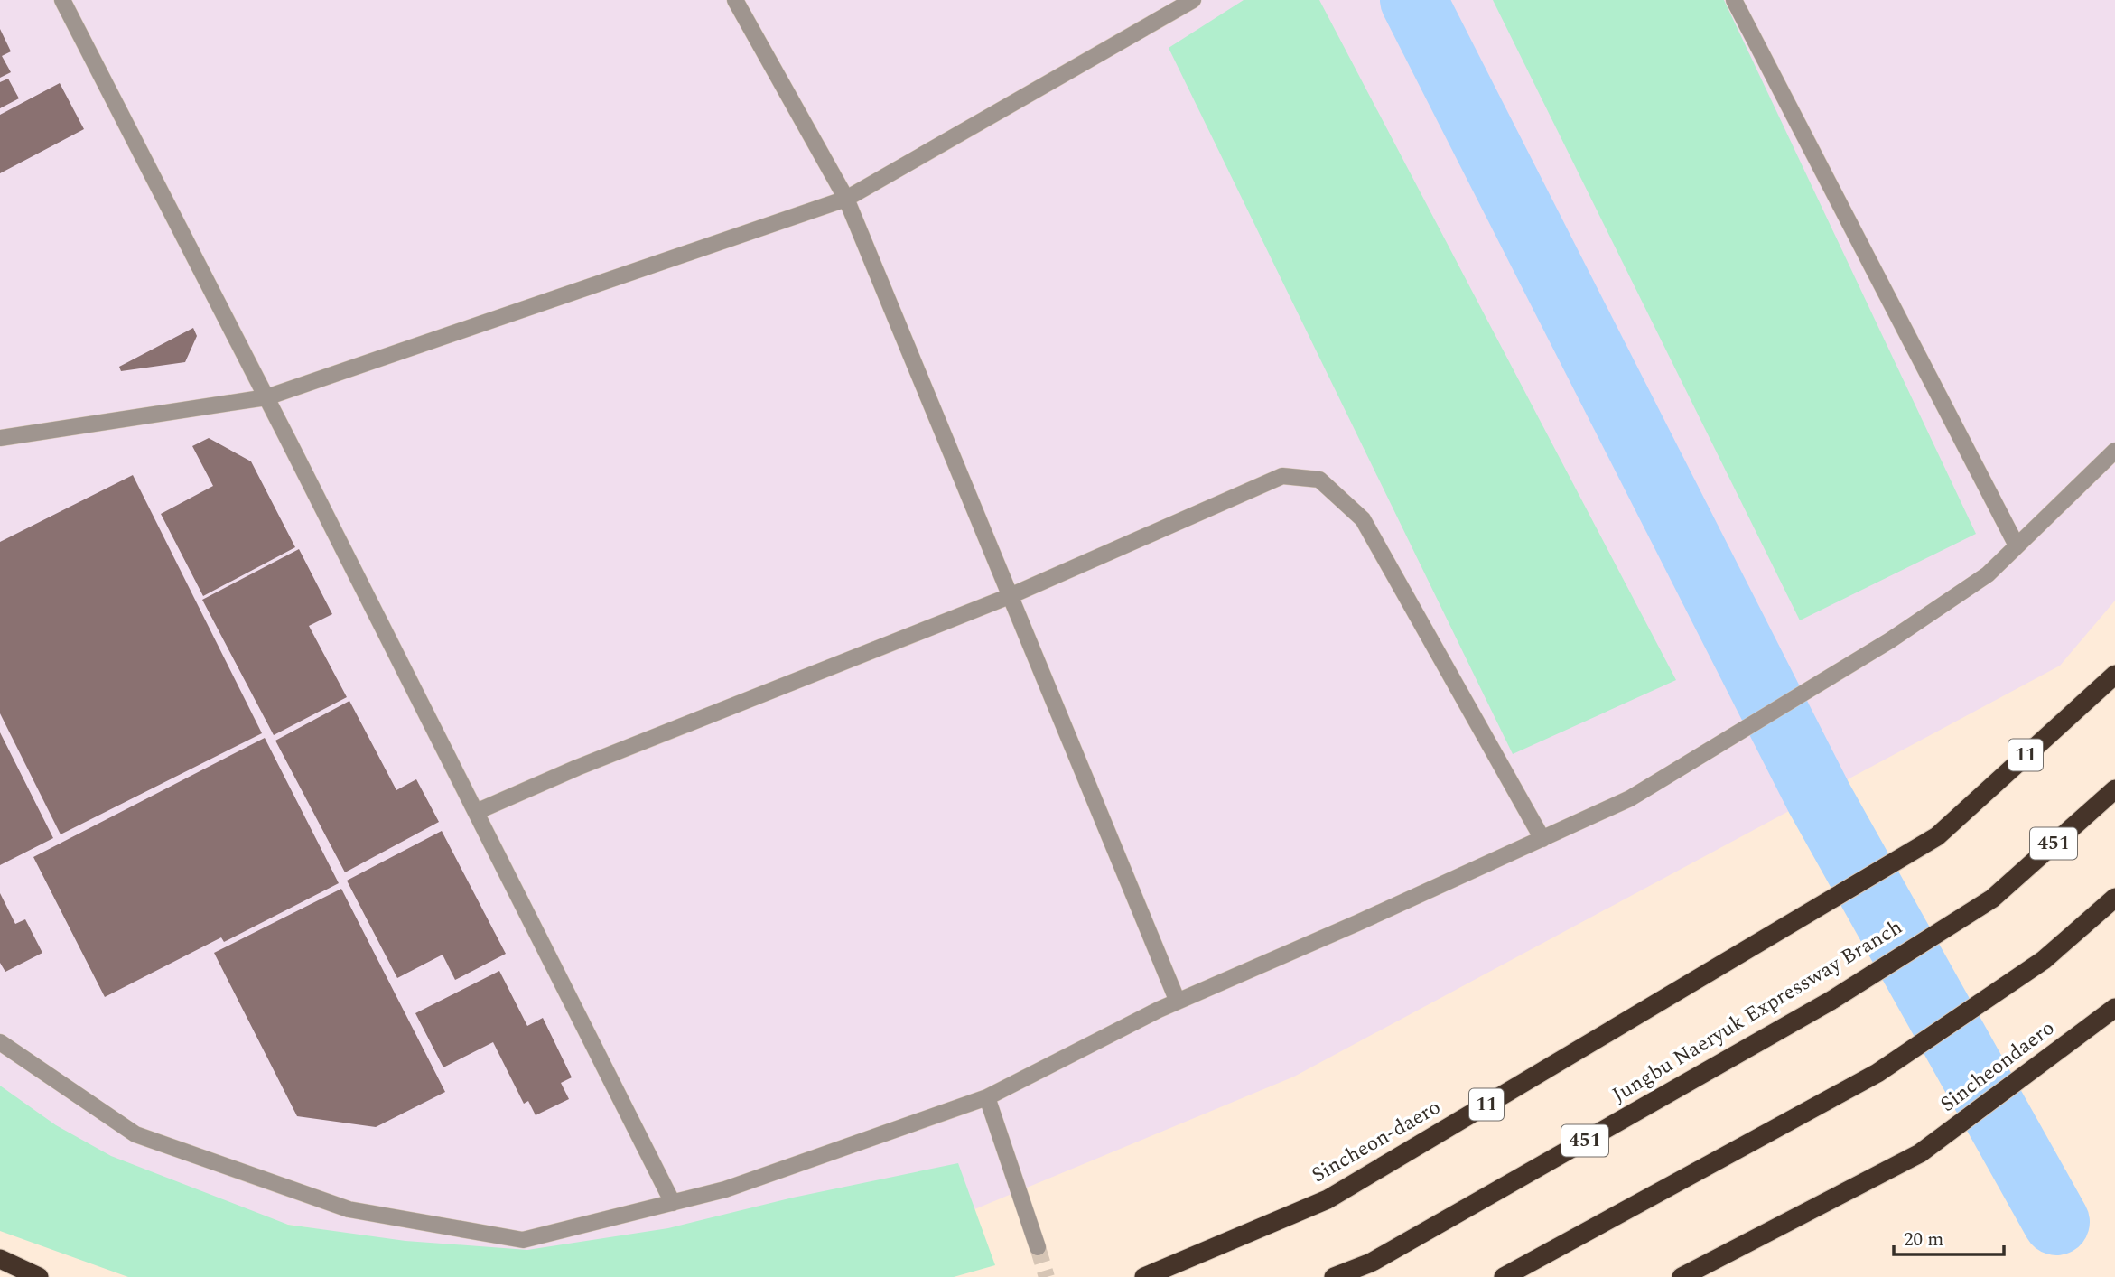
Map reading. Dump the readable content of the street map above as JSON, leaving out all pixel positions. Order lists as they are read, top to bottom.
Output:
{
  "streets": {
    "highway": [
      "11",
      "451",
      "Jungbu Naeryuk Expressway Branch",
      "Sincheondaero",
      "Sincheon-daero"
    ]
  },
  "scale_bar": "20 m"
}
